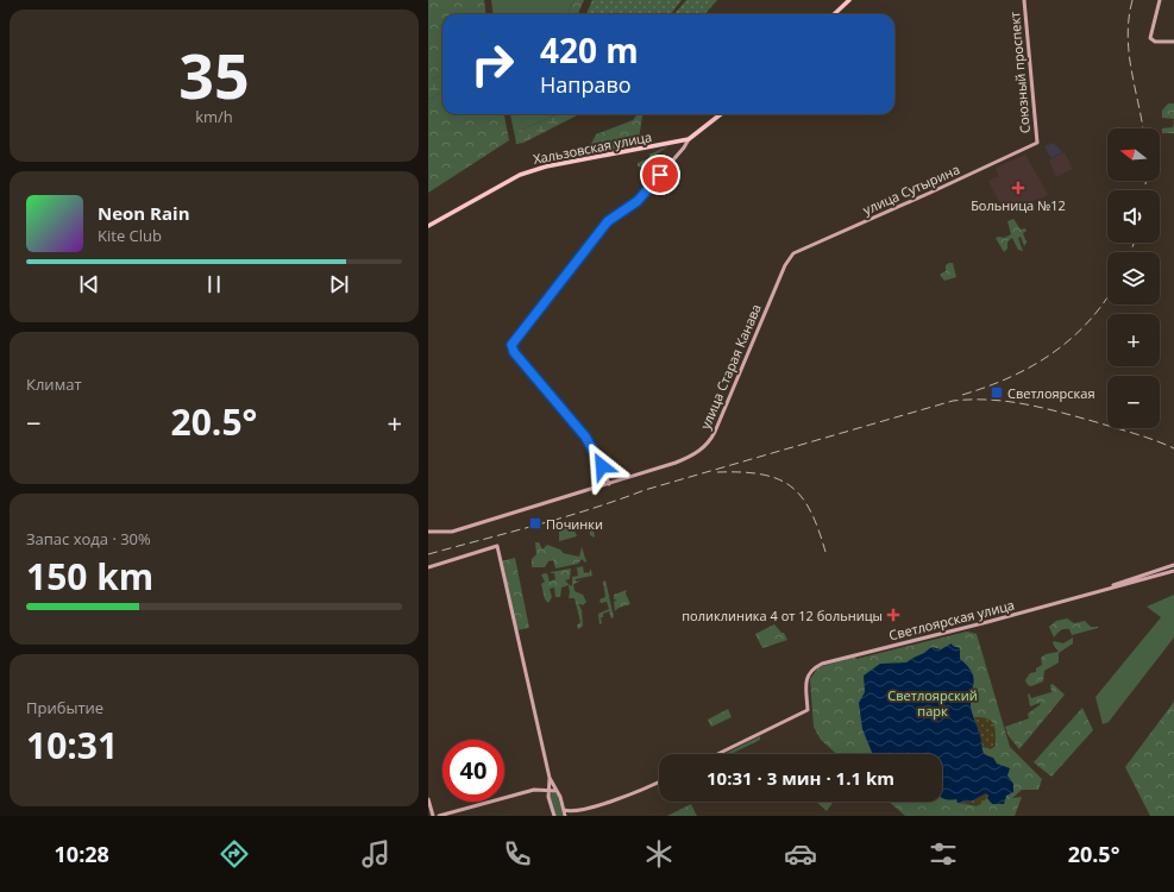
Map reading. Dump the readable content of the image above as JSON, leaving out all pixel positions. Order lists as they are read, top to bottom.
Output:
{
  "streets": {
    "main road": ["Хальзовская улица"],
    "street": [
      "Союзный проспект",
      "улица Сутырина",
      "улица Старая Канава",
      "Светлоярская улица"
    ]
  },
  "crossings": [
    ["Союзный проспект", "улица Сутырина"],
    ["улица Сутырина", "улица Старая Канава"]
  ],
  "parks": ["Светлоярский парк"],
  "places": {
    "health": ["Больница №12", "поликлиника 4 от 12 больницы"],
    "transit": ["Светлоярская", "Починки"]
  },
  "north": "left",
  "page": {
    "tile": [
      ["35", "km/h"],
      "Климат",
      ["Запас хода · 30%", "150 km"],
      ["Прибытие", "10:31"]
    ],
    "turn": ["420 m", "Направо"],
    "map_buttons": ["+", "−"],
    "song": ["Neon Rain", "Kite Club"],
    "heat": ["−", "20.5°", "+"],
    "limit": "40",
    "trip": "10:31 · 3 мин · 1.1 km",
    "tabs": ["10:28", "20.5°"]
  }
}
